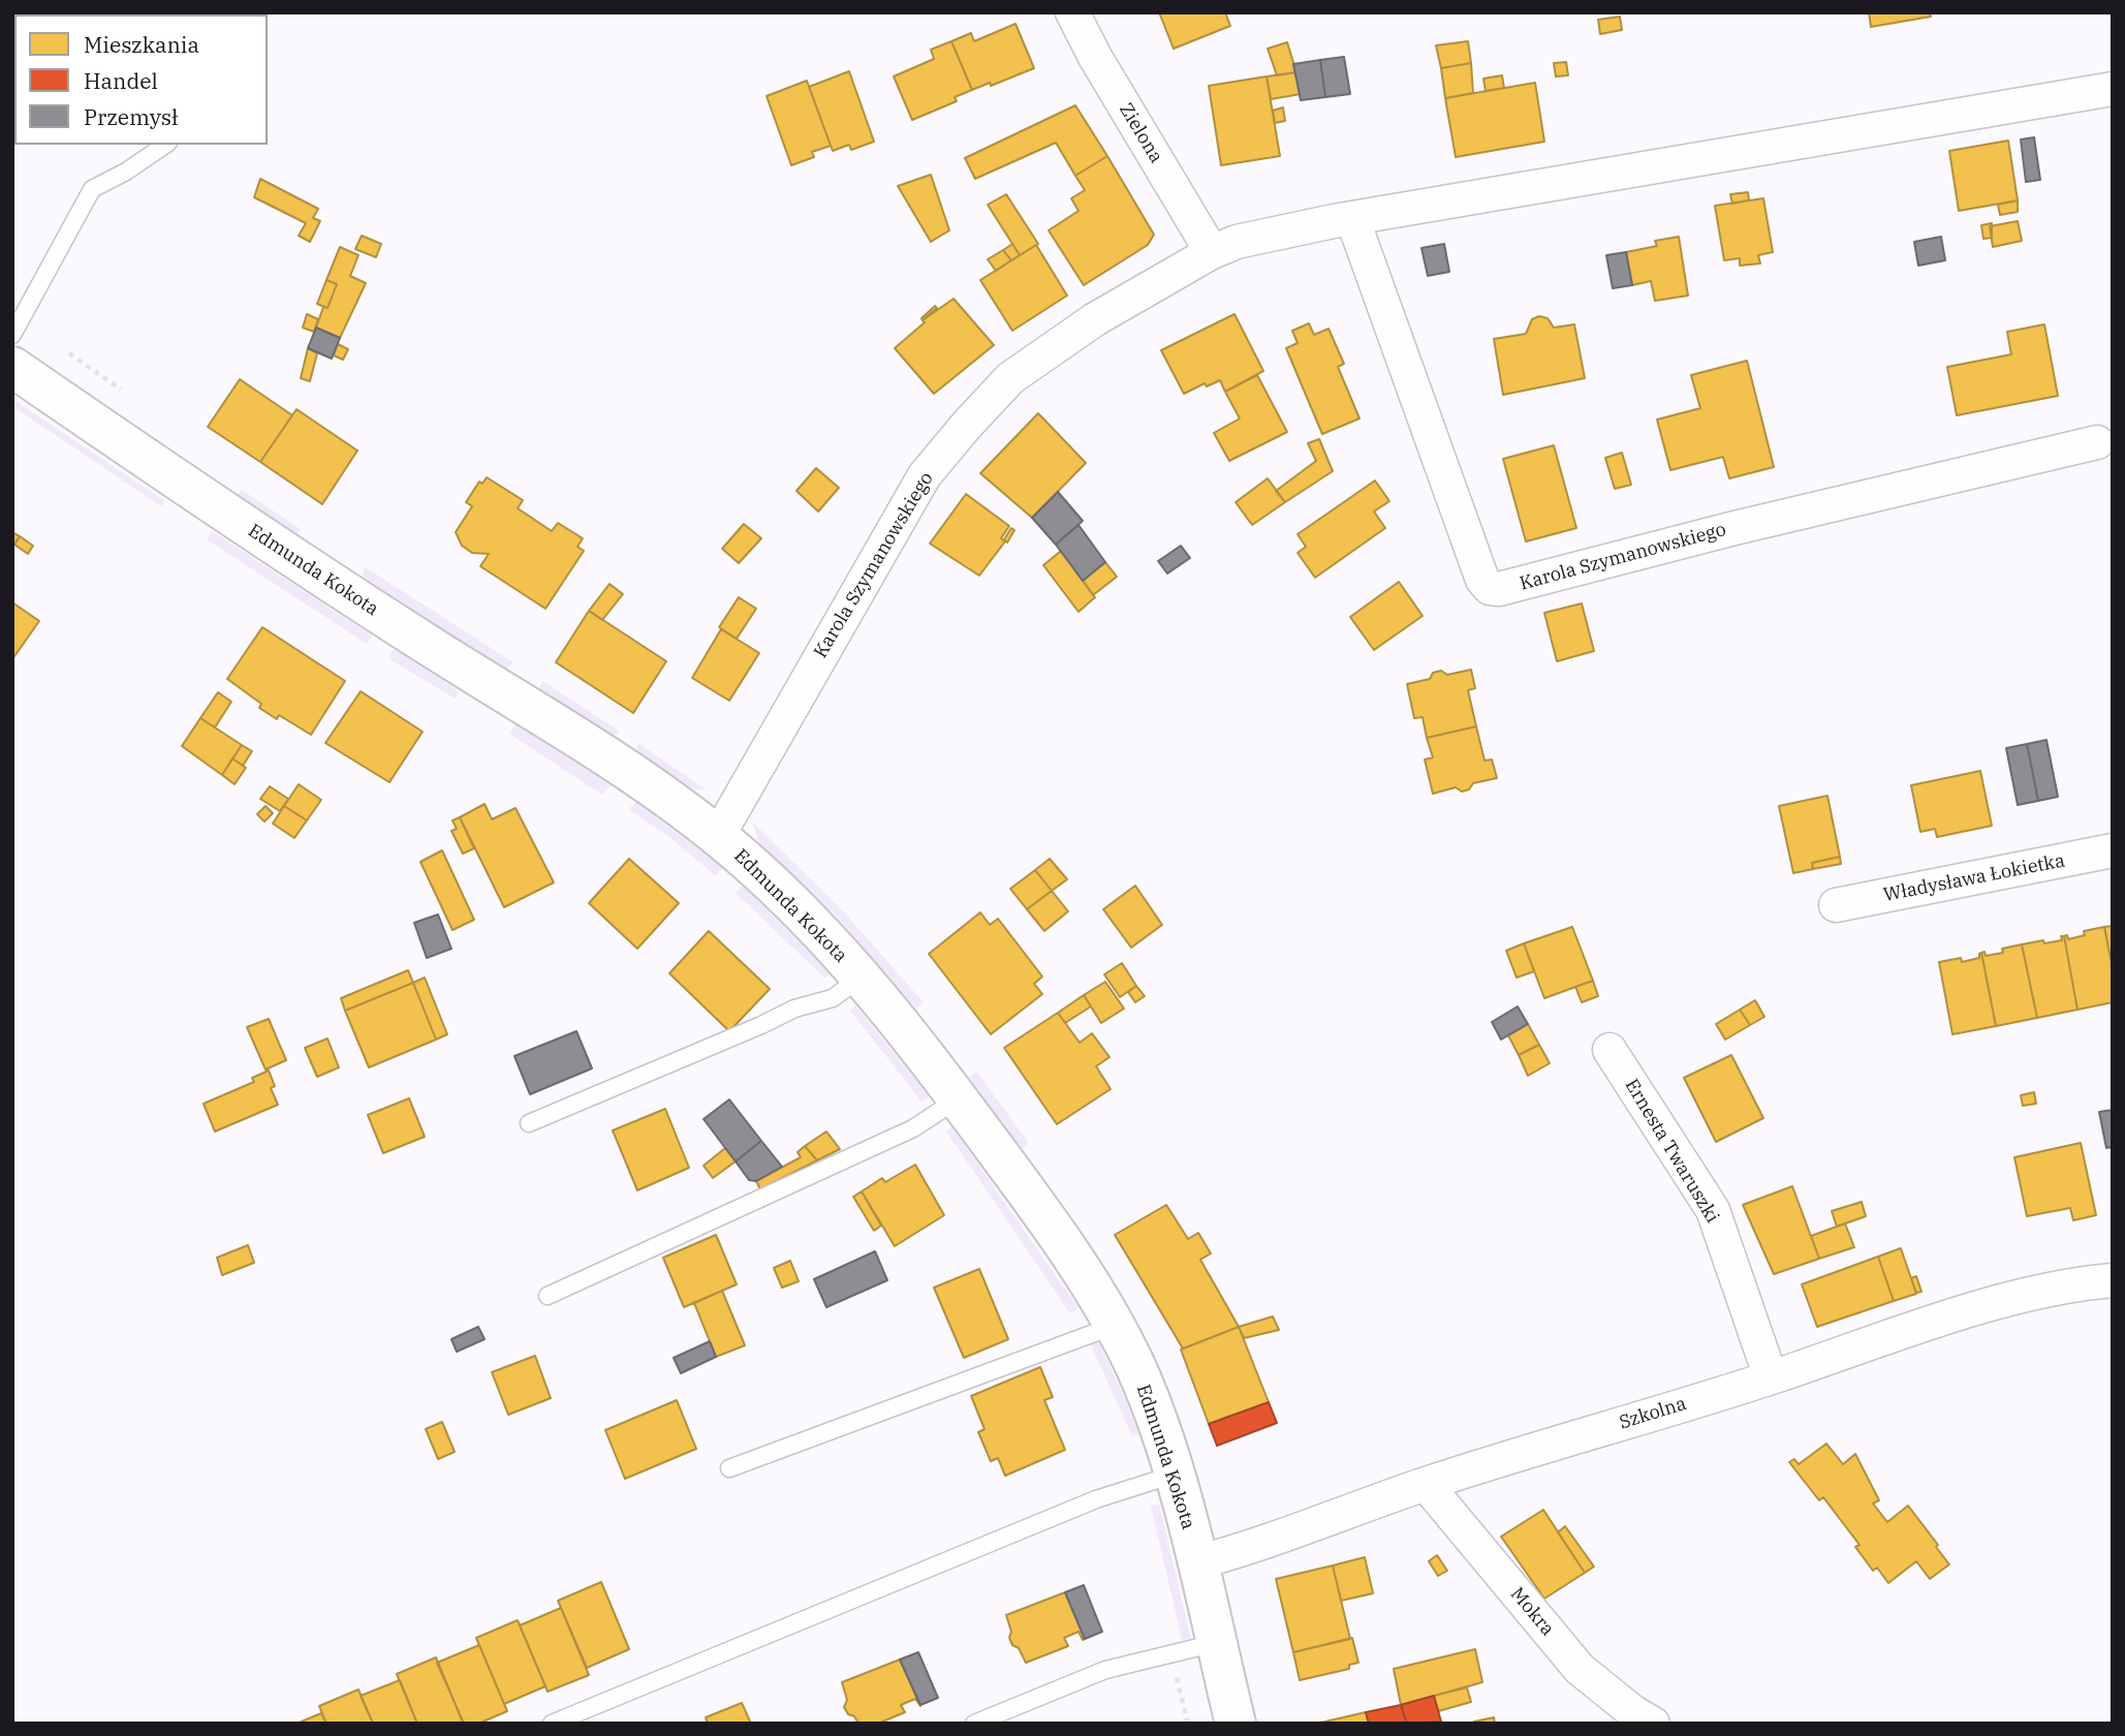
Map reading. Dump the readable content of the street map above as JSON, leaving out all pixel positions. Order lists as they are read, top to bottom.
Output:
{
  "streets": {
    "street": [
      "Zielona",
      "Karola Szymanowskiego",
      "Edmunda Kokota",
      "Władysława Łokietka",
      "Ernesta Twaruszki",
      "Szkolna",
      "Mokra"
    ]
  },
  "crossings": [
    ["Zielona", "Karola Szymanowskiego"],
    ["Karola Szymanowskiego", "Edmunda Kokota"],
    ["Edmunda Kokota", "Szkolna"],
    ["Ernesta Twaruszki", "Szkolna"],
    ["Szkolna", "Mokra"]
  ],
  "legend": ["Mieszkania", "Handel", "Przemysł"]
}
